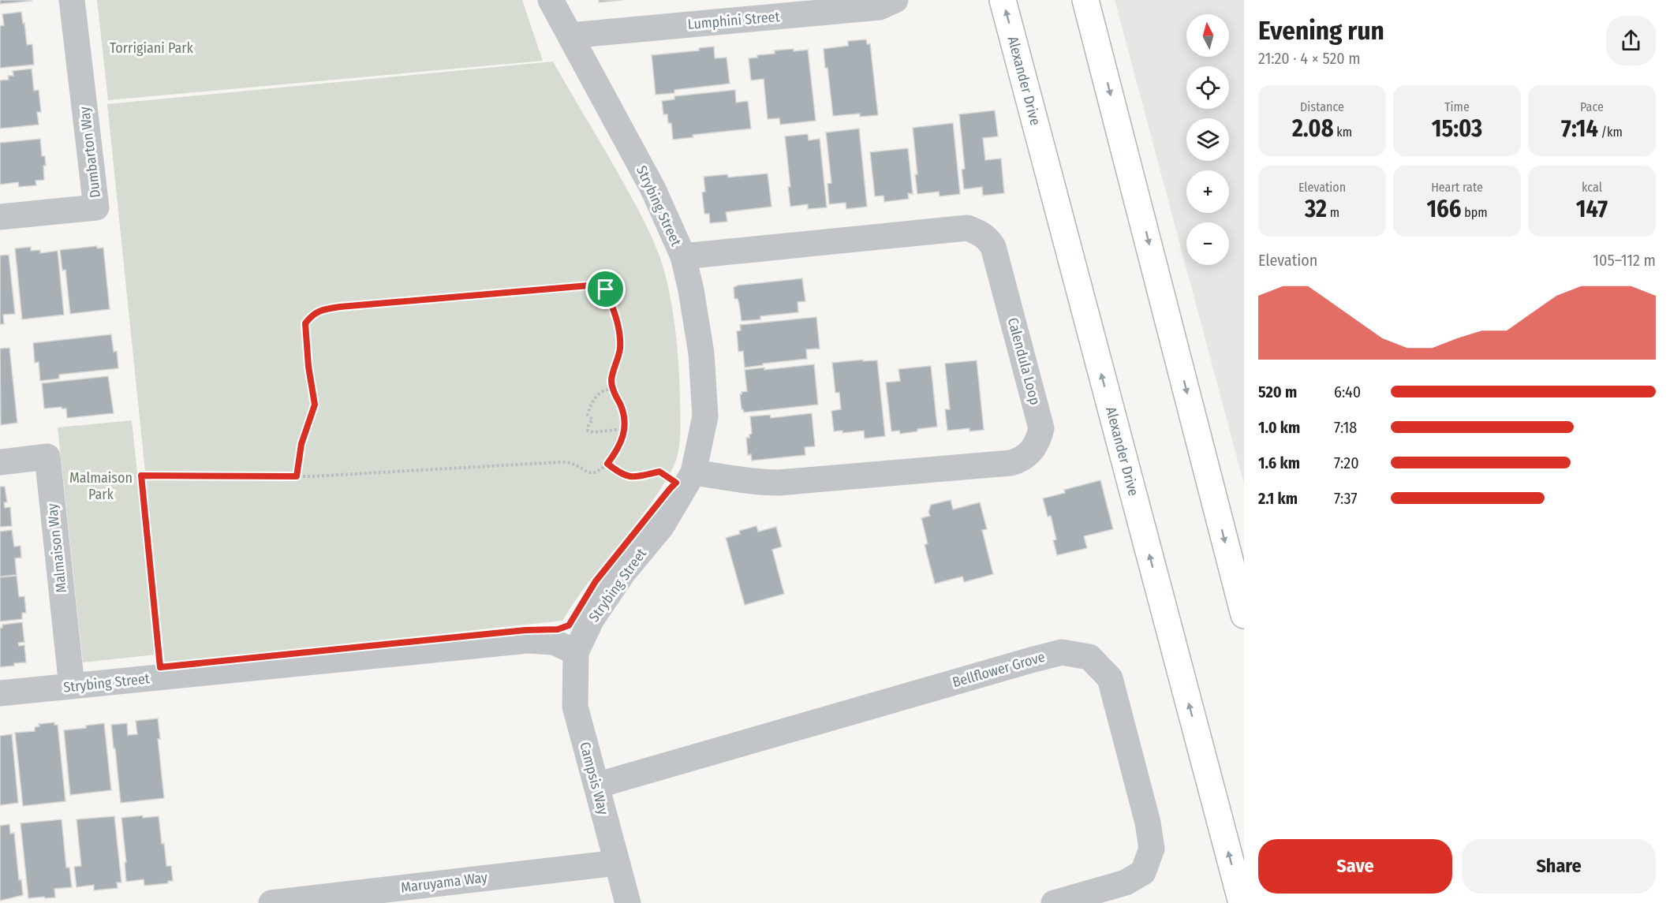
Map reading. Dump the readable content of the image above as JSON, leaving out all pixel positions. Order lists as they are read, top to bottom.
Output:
{
  "streets": {
    "main road": ["Alexander Drive"],
    "street": [
      "Lumphini Street",
      "Dumbarton Way",
      "Strybing Street",
      "Calendula Loop",
      "Malmaison Way",
      "Bellflower Grove",
      "Campsis Way",
      "Maruyama Way"
    ]
  },
  "crossings": [
    ["Lumphini Street", "Strybing Street"],
    ["Strybing Street", "Calendula Loop"],
    ["Strybing Street", "Malmaison Way"],
    ["Strybing Street", "Campsis Way"],
    ["Bellflower Grove", "Campsis Way"],
    ["Campsis Way", "Maruyama Way"]
  ],
  "parks": ["Torrigiani Park", "Malmaison Park"],
  "north": "top",
  "page": {
    "heading": ["Evening run", "21:20 · 4 × 520 m"],
    "map_buttons": ["+", "−"],
    "stats": [
      ["Distance", "2.08 km"],
      ["Time", "15:03"],
      ["Pace", "7:14 /km"],
      ["Elevation", "32 m"],
      ["Heart rate", "166 bpm"],
      ["kcal", "147"]
    ],
    "chart": ["Elevation", "105–112 m"],
    "list": [
      {
        "name": "520 m",
        "note": "6:40"
      },
      {
        "name": "1.0 km",
        "note": "7:18"
      },
      {
        "name": "1.6 km",
        "note": "7:20"
      },
      {
        "name": "2.1 km",
        "note": "7:37"
      }
    ],
    "buttons": ["Save", "Share"]
  }
}
